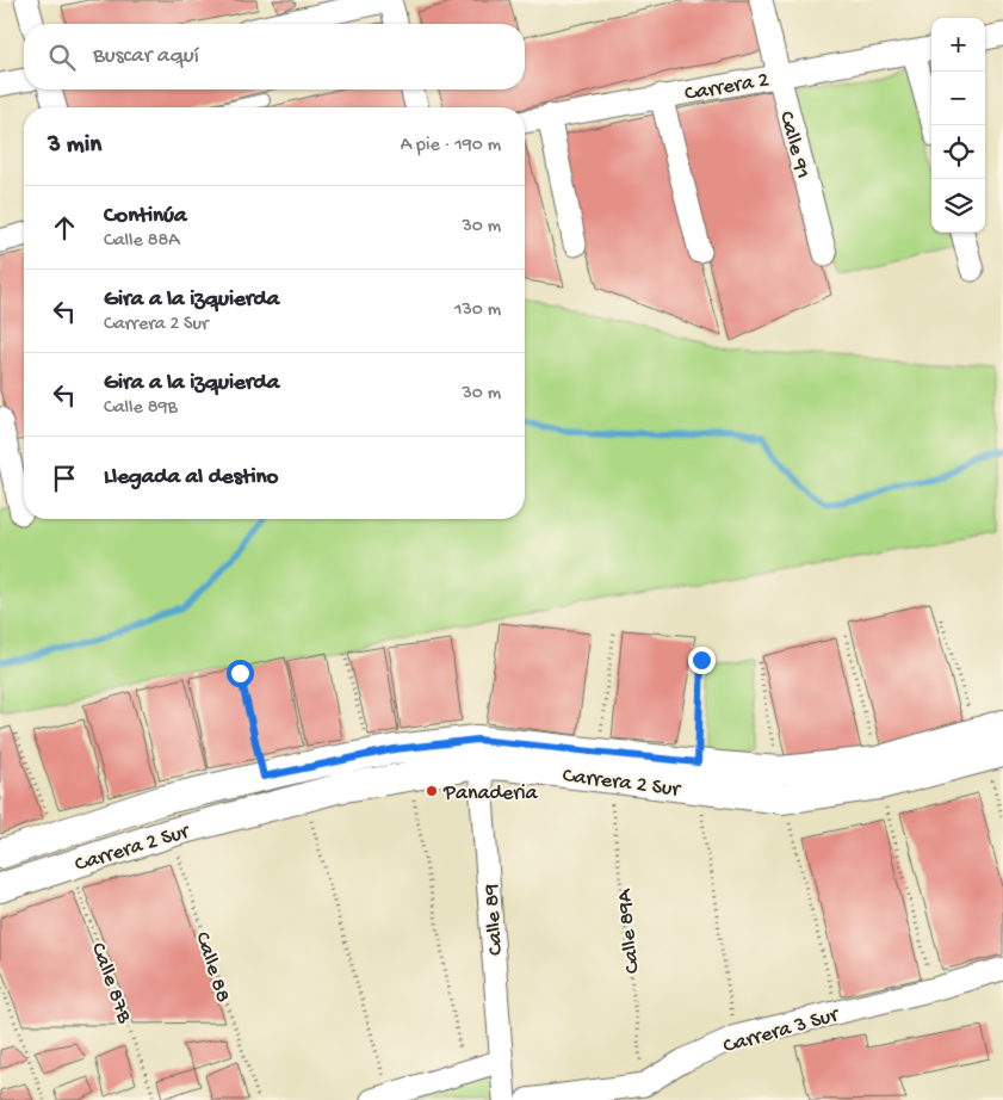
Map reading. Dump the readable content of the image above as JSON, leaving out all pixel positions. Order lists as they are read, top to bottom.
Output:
{
  "streets": {
    "street": [
      "Carrera 2",
      "Calle 91",
      "Carrera 2 Sur",
      "Calle 89",
      "Carrera 3 Sur"
    ],
    "path": ["Calle 89A", "Calle 88", "Calle 87B"]
  },
  "crossings": [
    ["Carrera 2", "Calle 91"],
    ["Carrera 2 Sur", "Calle 89"],
    ["Carrera 2 Sur", "Calle 89A"],
    ["Carrera 2 Sur", "Calle 88"],
    ["Carrera 2 Sur", "Calle 87B"],
    ["Calle 89A", "Carrera 3 Sur"]
  ],
  "places": ["Panaderia"],
  "page": {
    "map_buttons": ["+", "−"],
    "search": "Buscar aquí",
    "heading": ["3 min", "A pie · 190 m"],
    "list": [
      ["Continúa", "Calle 88A", "30 m"],
      ["Gira a la izquierda", "Carrera 2 Sur", "130 m"],
      ["Gira a la izquierda", "Calle 89B", "30 m"],
      "Llegada al destino"
    ]
  }
}
